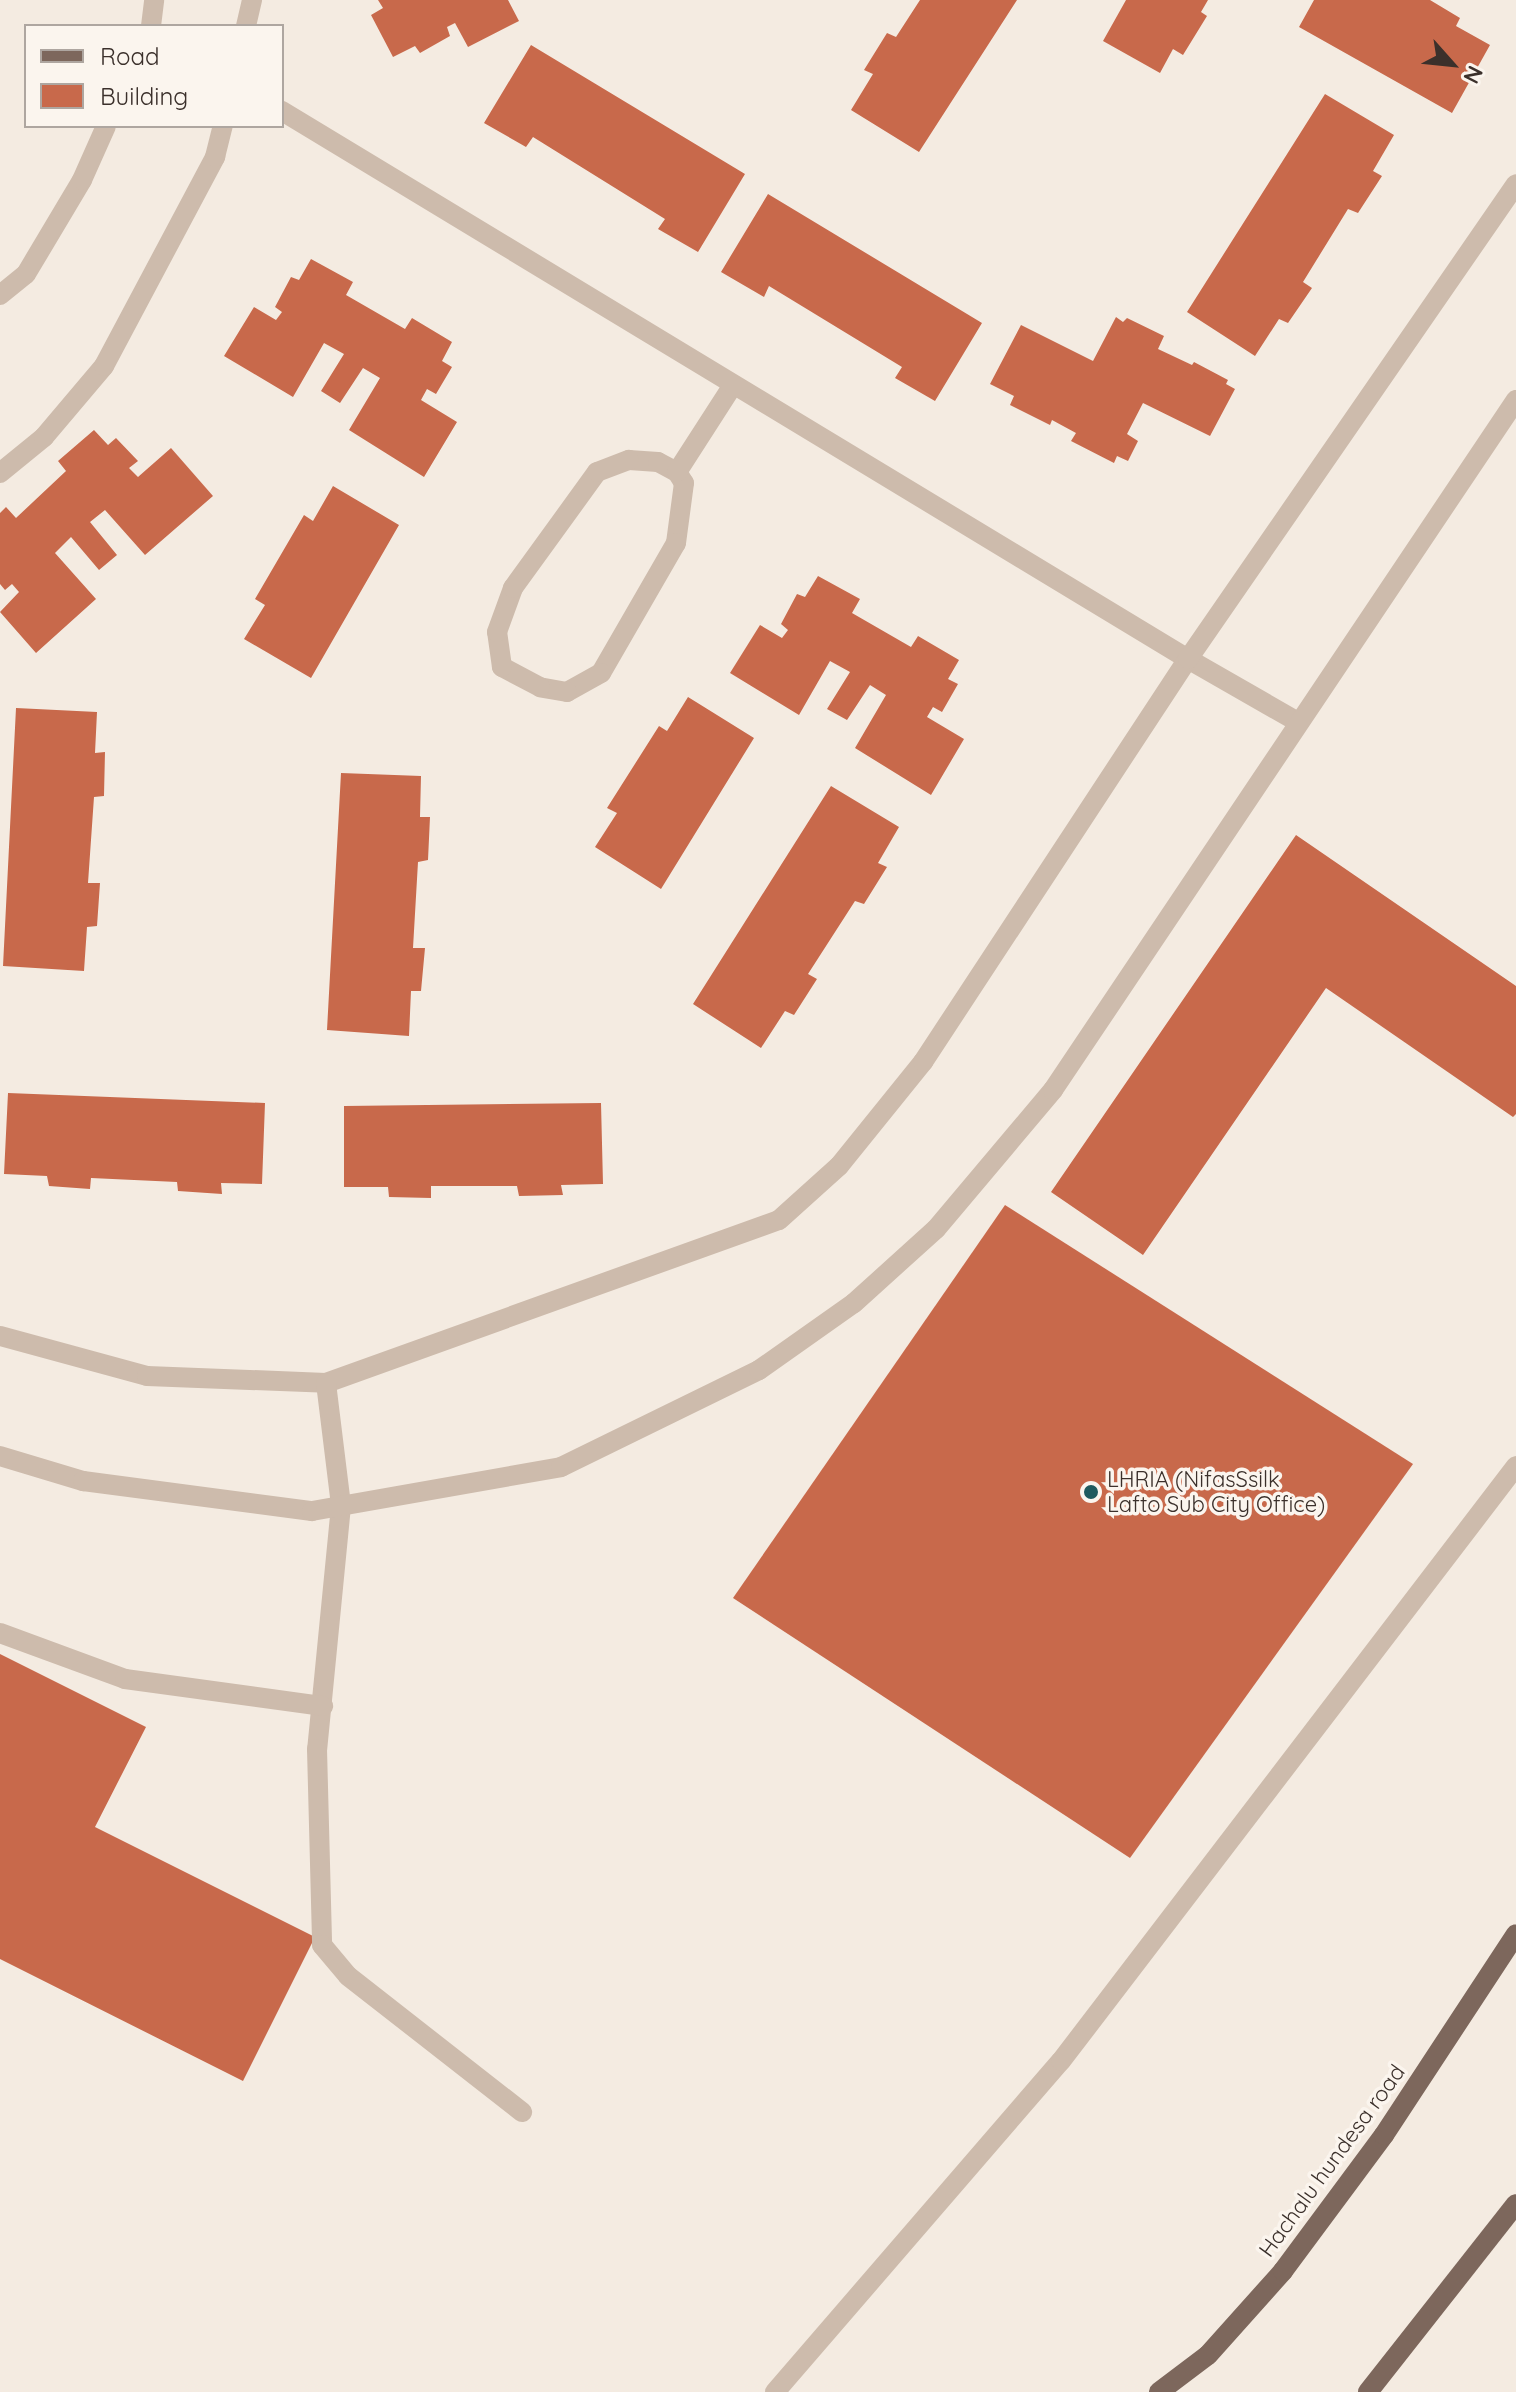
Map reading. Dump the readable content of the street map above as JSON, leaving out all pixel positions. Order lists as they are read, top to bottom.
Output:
{
  "streets": {
    "main road": ["Hachalu hundesa road"]
  },
  "places": ["LHRIA (NifasSsilk Lafto Sub City Office)"],
  "legend": ["Road", "Building"],
  "north": "bottom right"
}
